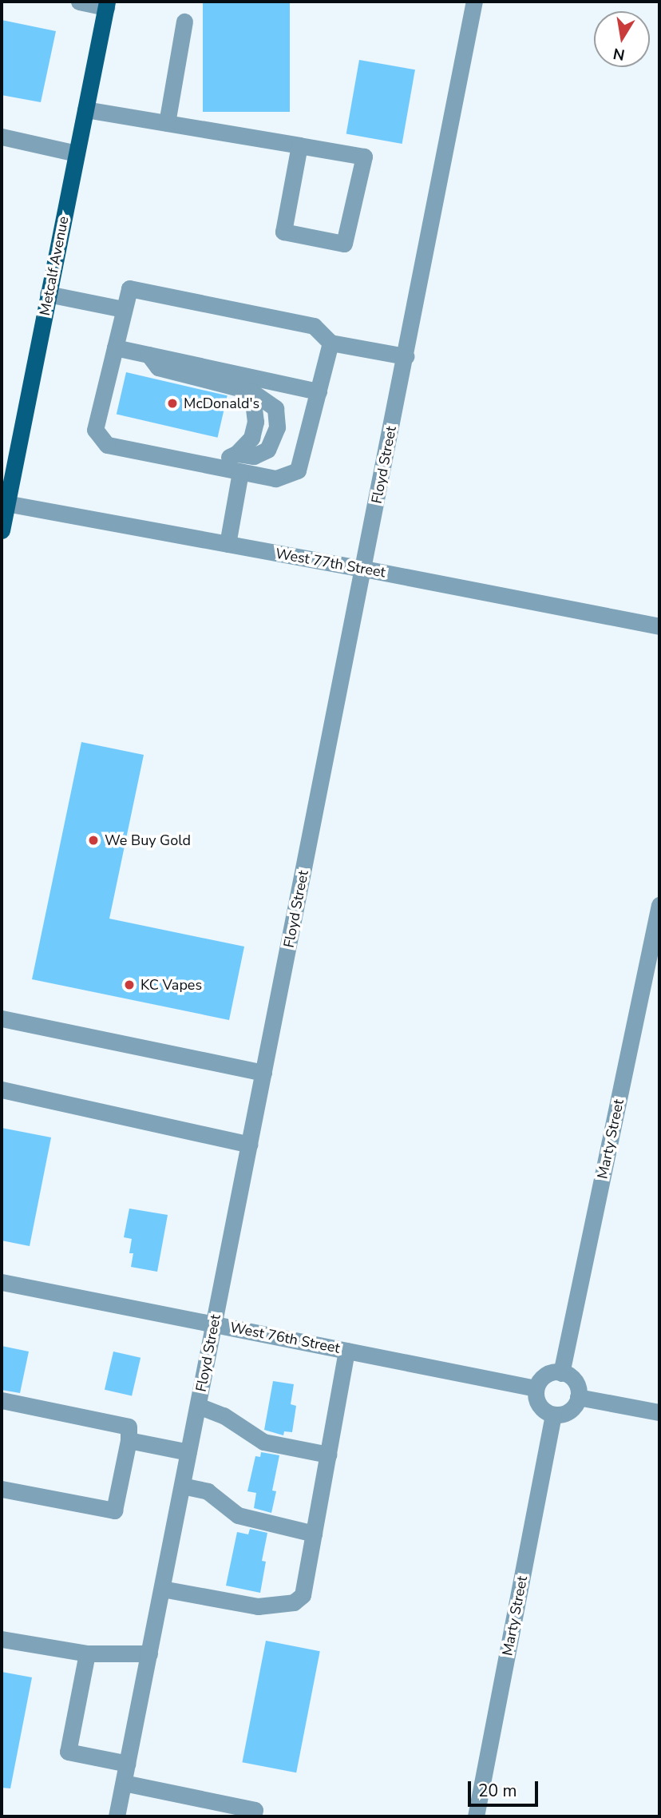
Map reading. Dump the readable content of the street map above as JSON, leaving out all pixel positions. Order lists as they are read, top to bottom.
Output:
{
  "streets": {
    "main road": ["Metcalf Avenue"],
    "street": [
      "Floyd Street",
      "West 77th Street",
      "Marty Street",
      "West 76th Street"
    ]
  },
  "crossings": [
    ["Metcalf Avenue", "West 77th Street"],
    ["Floyd Street", "West 77th Street"],
    ["Floyd Street", "West 76th Street"],
    ["Marty Street", "West 76th Street"]
  ],
  "places": ["McDonald's", "We Buy Gold", "KC Vapes"],
  "scale_bar": "20 m",
  "north": "bottom"
}
